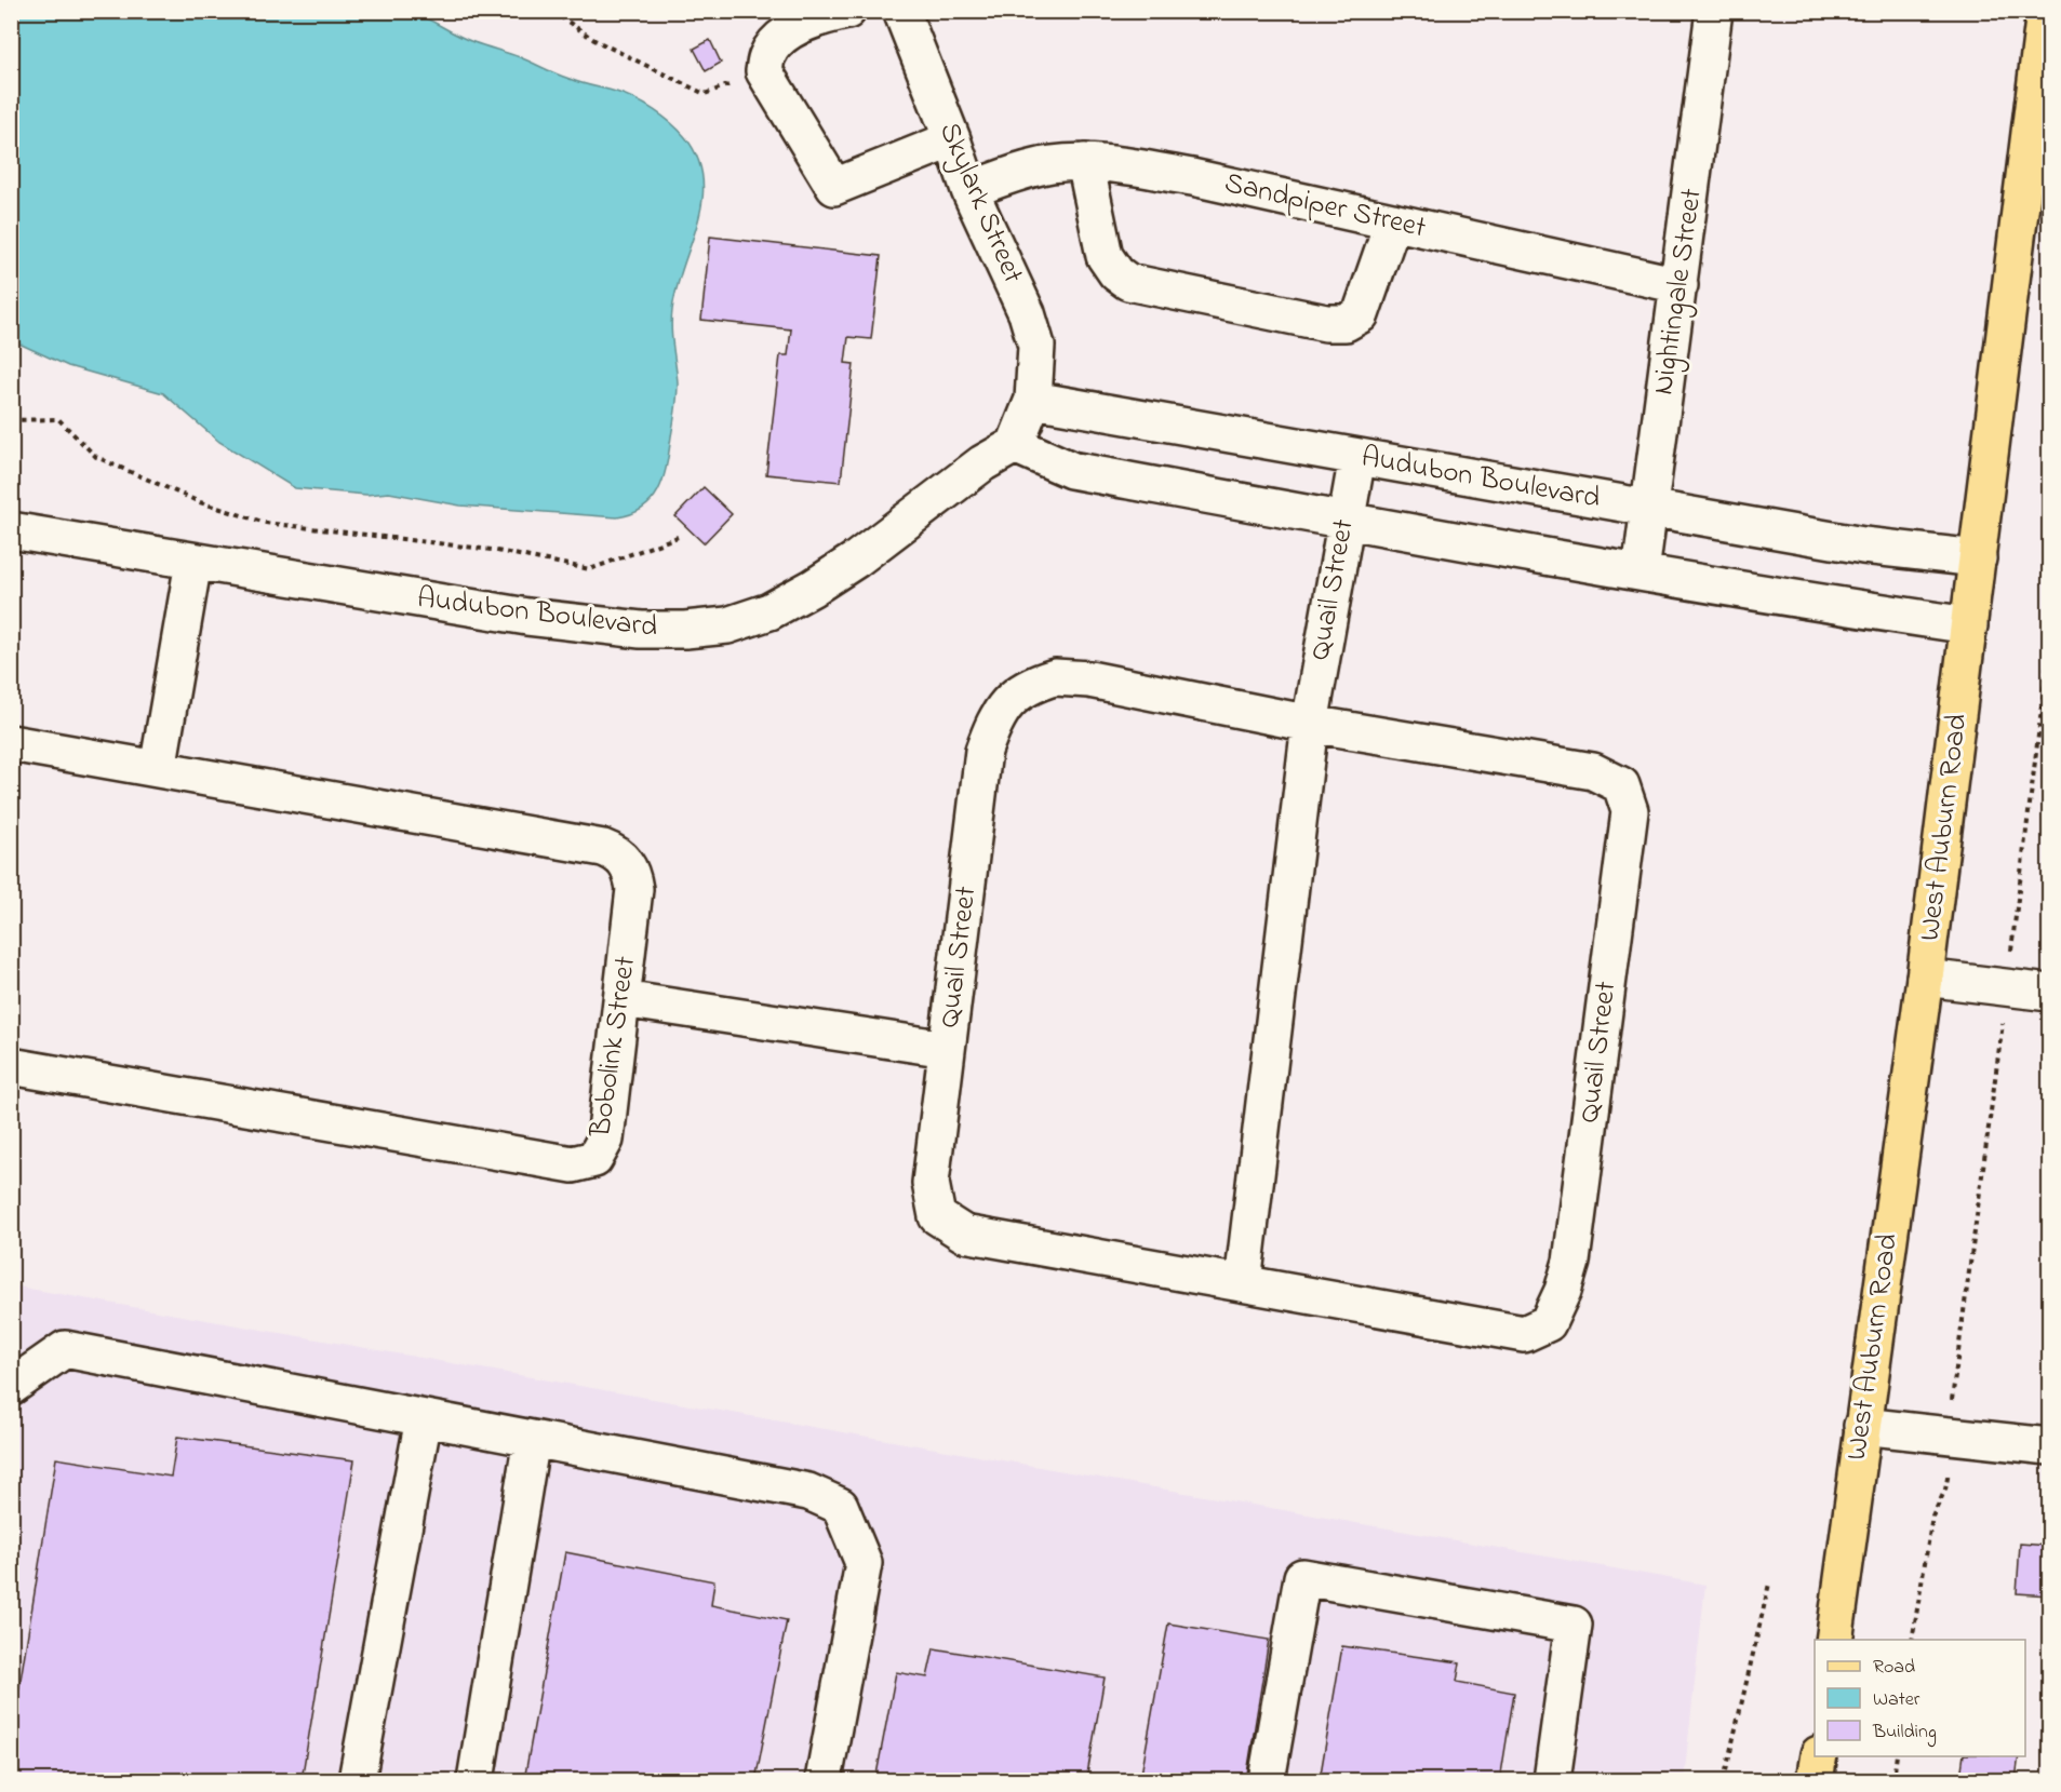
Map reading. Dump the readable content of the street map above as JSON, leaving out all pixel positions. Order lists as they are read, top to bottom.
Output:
{
  "streets": {
    "main road": ["West Auburn Road"],
    "street": [
      "Skylark Street",
      "Sandpiper Street",
      "Nightingale Street",
      "Audubon Boulevard",
      "Quail Street",
      "Bobolink Street"
    ]
  },
  "crossings": [
    ["Skylark Street", "Sandpiper Street"],
    ["Skylark Street", "Audubon Boulevard"],
    ["Sandpiper Street", "Nightingale Street"],
    ["Nightingale Street", "Audubon Boulevard"],
    ["Audubon Boulevard", "Quail Street"],
    ["Audubon Boulevard", "West Auburn Road"]
  ],
  "legend": ["Road", "Water", "Building"]
}
